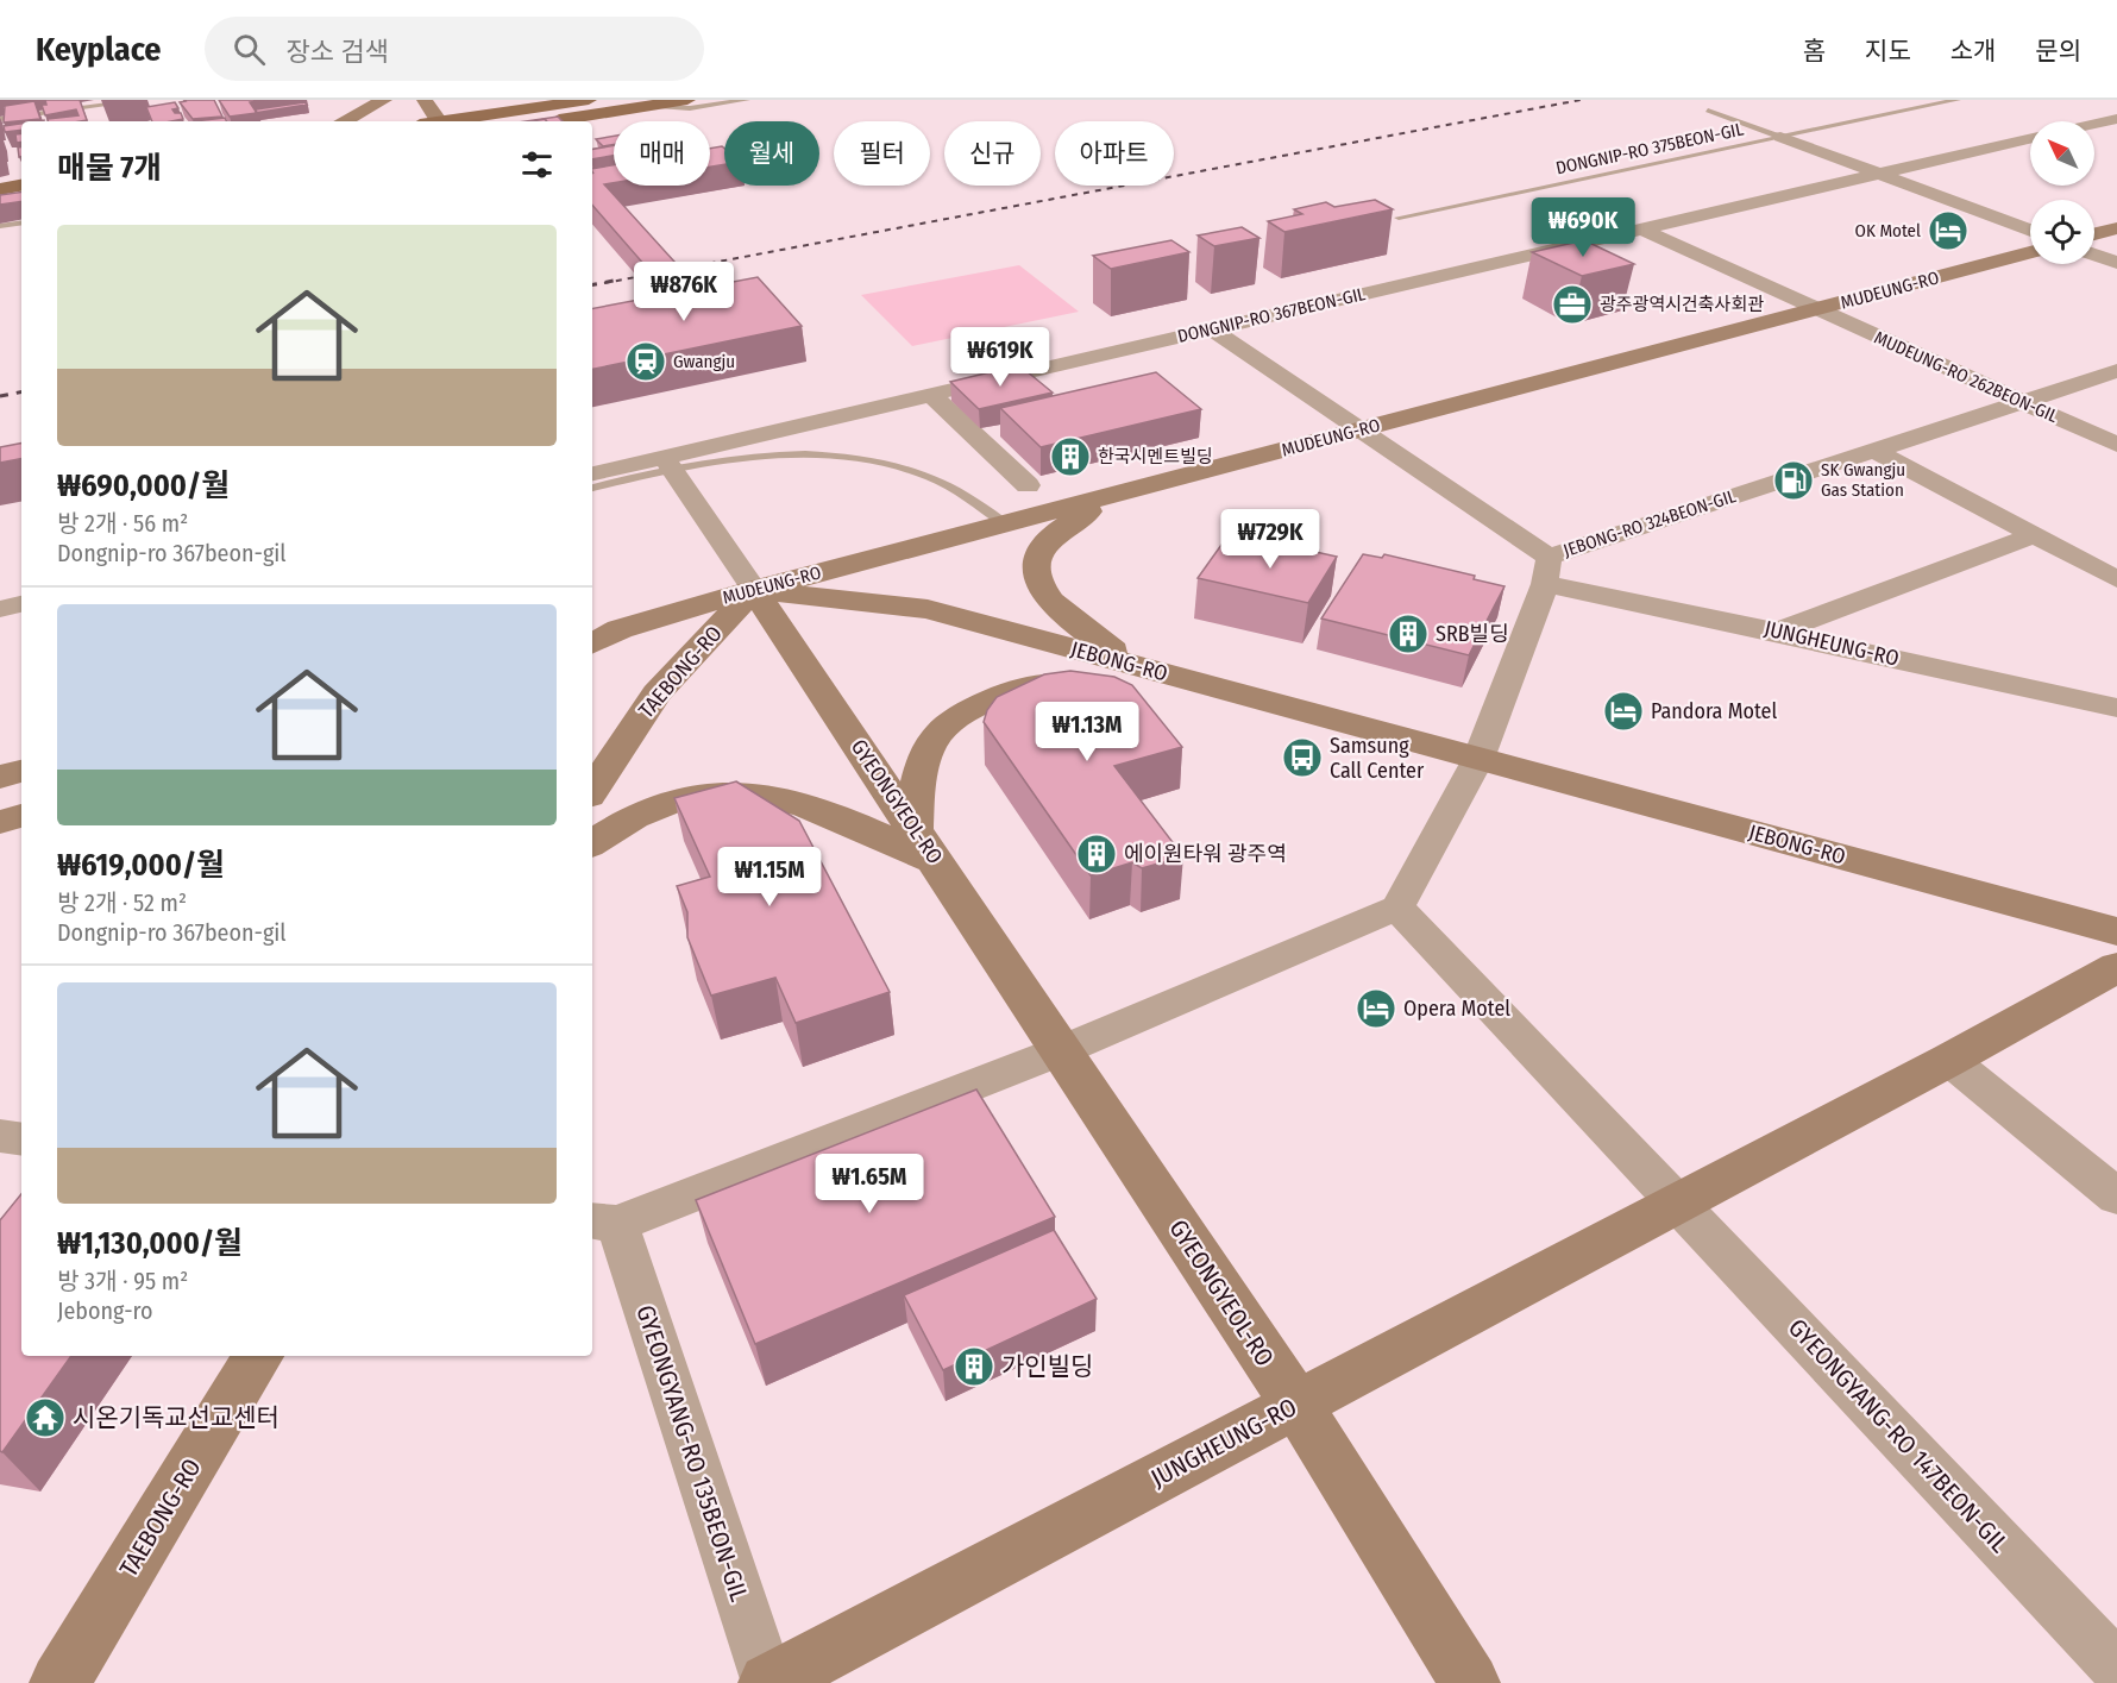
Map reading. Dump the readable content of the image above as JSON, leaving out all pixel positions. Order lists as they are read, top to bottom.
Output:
{
  "streets": {
    "street": [
      "MUDEUNG-RO",
      "DONGNIP-RO 367BEON-GIL",
      "MUDEUNG-RO 262BEON-GIL",
      "JEBONG-RO 324BEON-GIL",
      "JUNGHEUNG-RO",
      "JEBONG-RO",
      "TAEBONG-RO",
      "GYEONGYEOL-RO",
      "GYEONGYANG-RO 147BEON-GIL",
      "GYEONGYANG-RO 135BEON-GIL"
    ],
    "lane": ["DONGNIP-RO 375BEON-GIL"]
  },
  "crossings": [
    ["MUDEUNG-RO", "MUDEUNG-RO 262BEON-GIL"],
    ["MUDEUNG-RO", "JEBONG-RO"],
    ["MUDEUNG-RO", "TAEBONG-RO"],
    ["MUDEUNG-RO", "GYEONGYEOL-RO"],
    ["DONGNIP-RO 367BEON-GIL", "MUDEUNG-RO 262BEON-GIL"],
    ["MUDEUNG-RO 262BEON-GIL", "JEBONG-RO 324BEON-GIL"],
    ["JEBONG-RO 324BEON-GIL", "JUNGHEUNG-RO"],
    ["JEBONG-RO 324BEON-GIL", "JEBONG-RO"],
    ["JUNGHEUNG-RO", "GYEONGYEOL-RO"],
    ["JUNGHEUNG-RO", "GYEONGYANG-RO 147BEON-GIL"],
    ["JUNGHEUNG-RO", "GYEONGYANG-RO 135BEON-GIL"],
    ["JEBONG-RO", "TAEBONG-RO"],
    ["JEBONG-RO", "GYEONGYEOL-RO"],
    ["TAEBONG-RO", "GYEONGYEOL-RO"]
  ],
  "places": {
    "hotel": ["OK Motel", "Pandora Motel", "Opera Motel"],
    "office": ["광주광역시건축사회관"],
    "station": ["Gwangju"],
    "building": [
      "한국시멘트빌딩",
      "SRB빌딩",
      "에이원타워 광주역",
      "가인빌딩"
    ],
    "fuel station": ["SK Gwangju Gas Station"],
    "bus stop": ["Samsung Call Center"],
    "temple": ["시온기독교선교센터"]
  },
  "north": "top left",
  "page": {
    "header": "Keyplace",
    "search": "장소 검색",
    "nav": [
      "홈",
      "지도",
      "소개",
      "문의"
    ],
    "chip": [
      "매매",
      "월세",
      "필터",
      "신규",
      "아파트"
    ],
    "heading": "매물 7개",
    "price": [
      "₩690K",
      "₩876K",
      "₩619K",
      "₩729K",
      "₩1.13M",
      "₩1.15M",
      "₩1.65M"
    ],
    "list": [
      {
        "name": "₩690,000/월",
        "note": "방 2개 · 56 m² · Dongnip-ro 367beon-gil"
      },
      {
        "name": "₩619,000/월",
        "note": "방 2개 · 52 m² · Dongnip-ro 367beon-gil"
      },
      {
        "name": "₩1,130,000/월",
        "note": "방 3개 · 95 m² · Jebong-ro"
      }
    ]
  }
}
